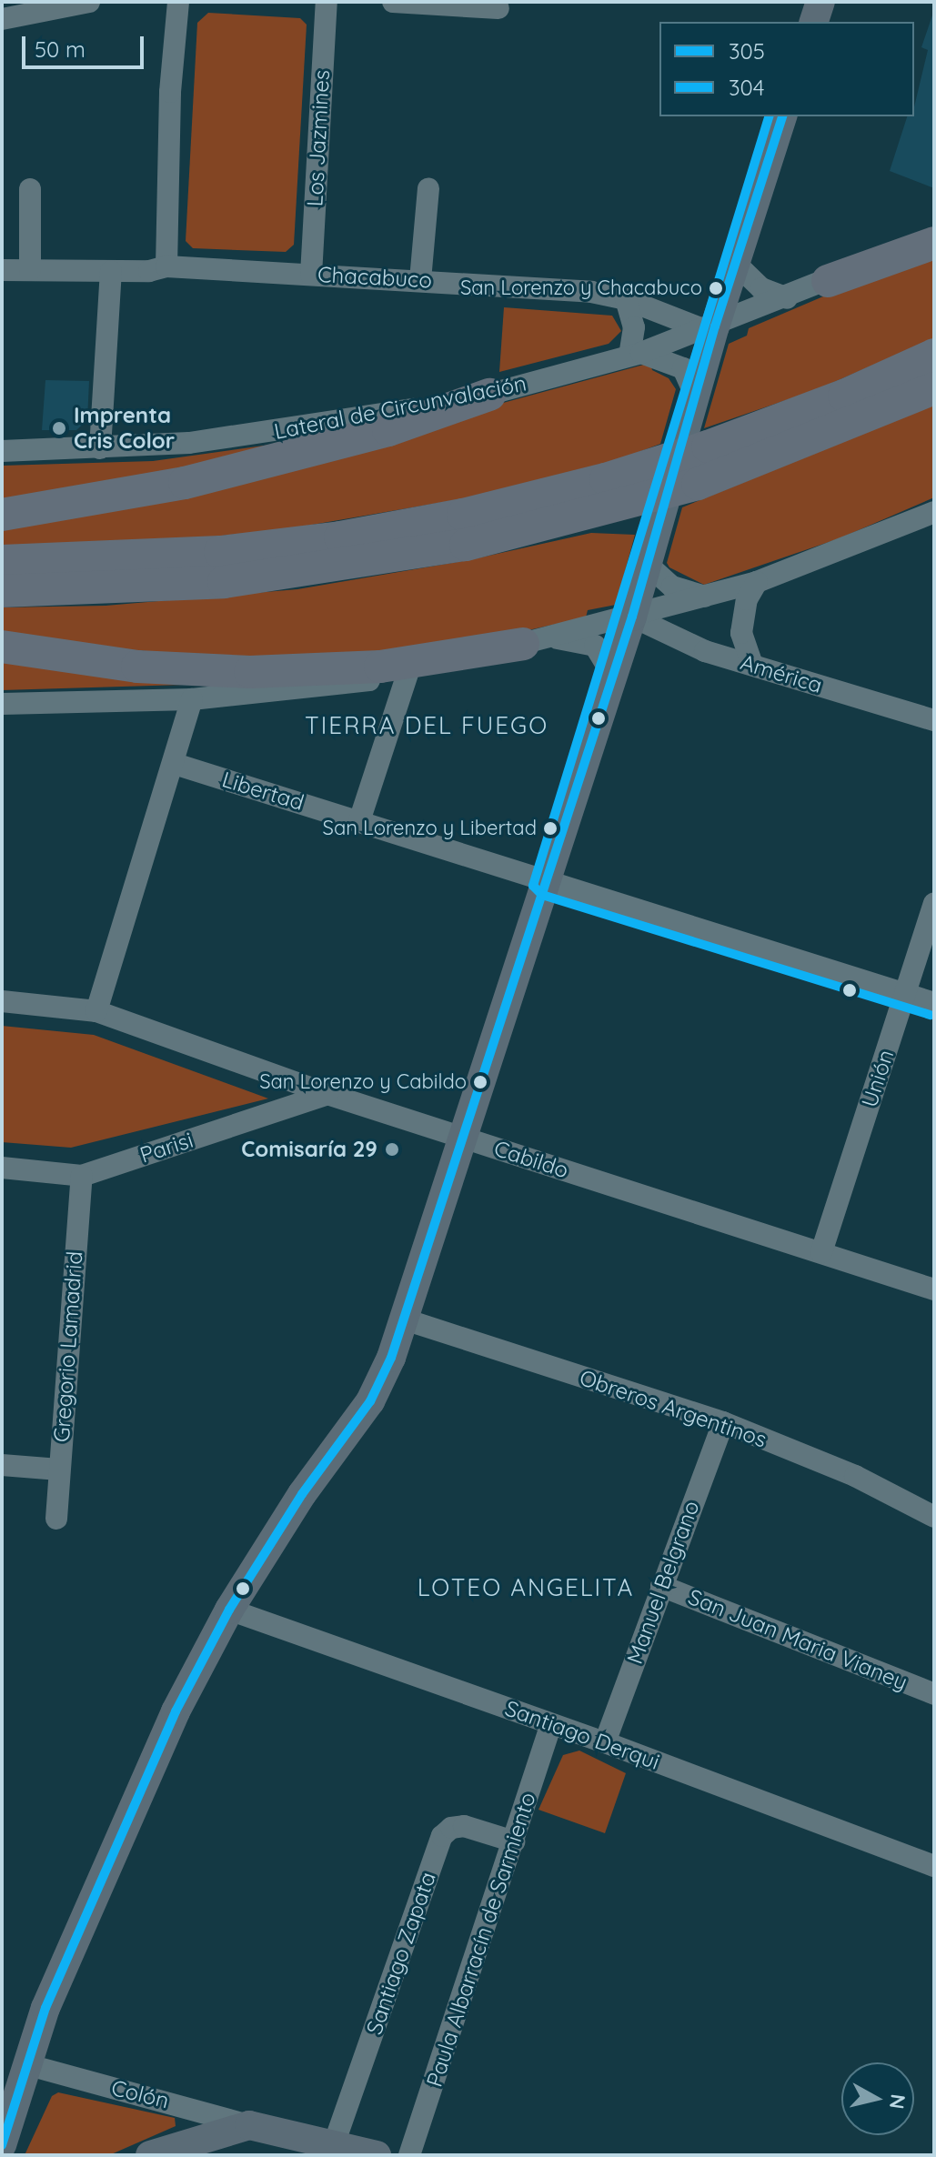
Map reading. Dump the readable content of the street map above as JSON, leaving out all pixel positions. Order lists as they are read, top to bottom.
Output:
{
  "streets": {
    "street": [
      "Los Jazmines",
      "Chacabuco",
      "Lateral de Circunvalación",
      "América",
      "Libertad",
      "Unión",
      "Parisi",
      "Cabildo",
      "Gregorio Lamadrid",
      "Obreros Argentinos",
      "Manuel Belgrano",
      "San Juan Maria Vianey",
      "Santiago Derqui",
      "Paula Albarracín de Sarmiento",
      "Santiago Zapata",
      "Colón"
    ]
  },
  "crossings": [
    ["Los Jazmines", "Chacabuco"],
    ["Chacabuco", "Lateral de Circunvalación"],
    ["Libertad", "Unión"],
    ["Unión", "Cabildo"],
    ["Parisi", "Cabildo"],
    ["Parisi", "Gregorio Lamadrid"],
    ["Obreros Argentinos", "Manuel Belgrano"],
    ["Manuel Belgrano", "San Juan Maria Vianey"],
    ["Manuel Belgrano", "Santiago Derqui"],
    ["Santiago Derqui", "Paula Albarracín de Sarmiento"],
    ["Paula Albarracín de Sarmiento", "Santiago Zapata"]
  ],
  "districts": ["TIERRA DEL FUEGO", "LOTEO ANGELITA"],
  "places": [
    "San Lorenzo y Chacabuco",
    "Imprenta Cris Color",
    "San Lorenzo y Libertad",
    "San Lorenzo y Cabildo",
    "Comisaría 29"
  ],
  "lines": ["transit line 305", "transit line 304"],
  "legend": ["305", "304"],
  "scale_bar": "50 m",
  "north": "right"
}
